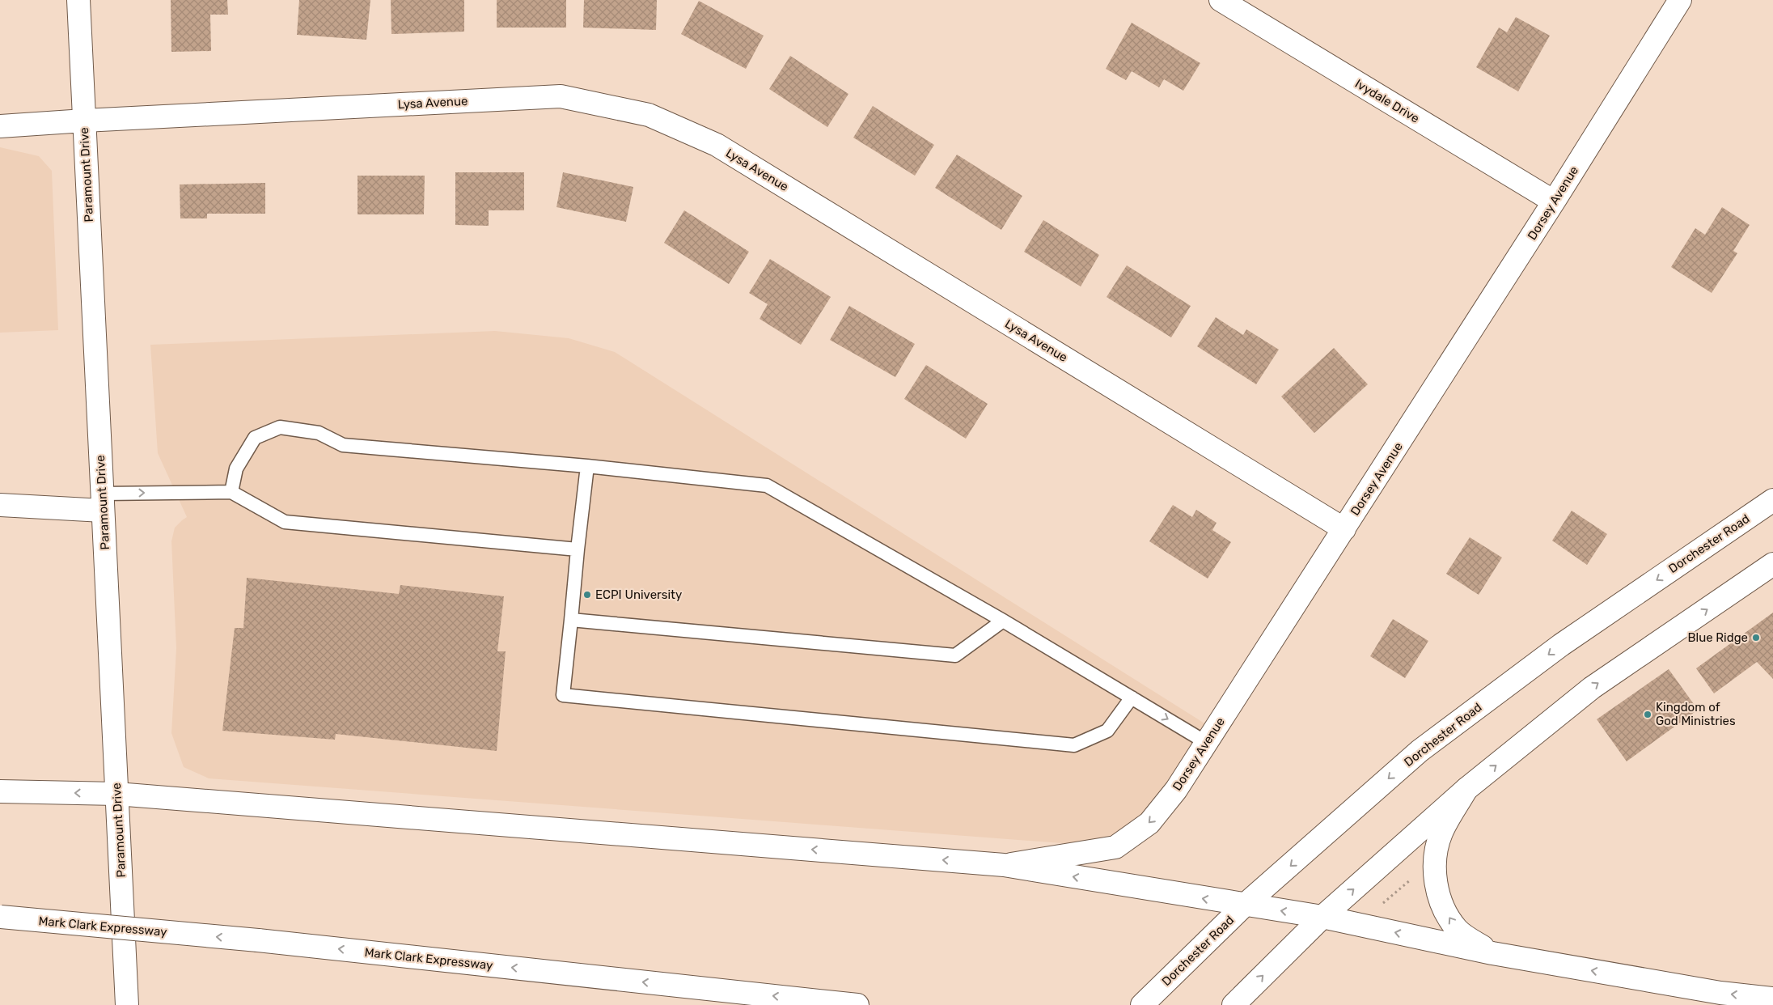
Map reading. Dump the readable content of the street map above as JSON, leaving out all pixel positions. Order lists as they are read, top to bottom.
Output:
{
  "streets": {
    "main road": [
      "Ivydale Drive",
      "Lysa Avenue",
      "Paramount Drive",
      "Dorsey Avenue",
      "Dorchester Road",
      "Mark Clark Expressway"
    ]
  },
  "crossings": [
    ["Ivydale Drive", "Dorsey Avenue"],
    ["Lysa Avenue", "Paramount Drive"],
    ["Lysa Avenue", "Dorsey Avenue"]
  ],
  "places": ["ECPI University", "Blue Ridge", "Kingdom of God Ministries"]
}
